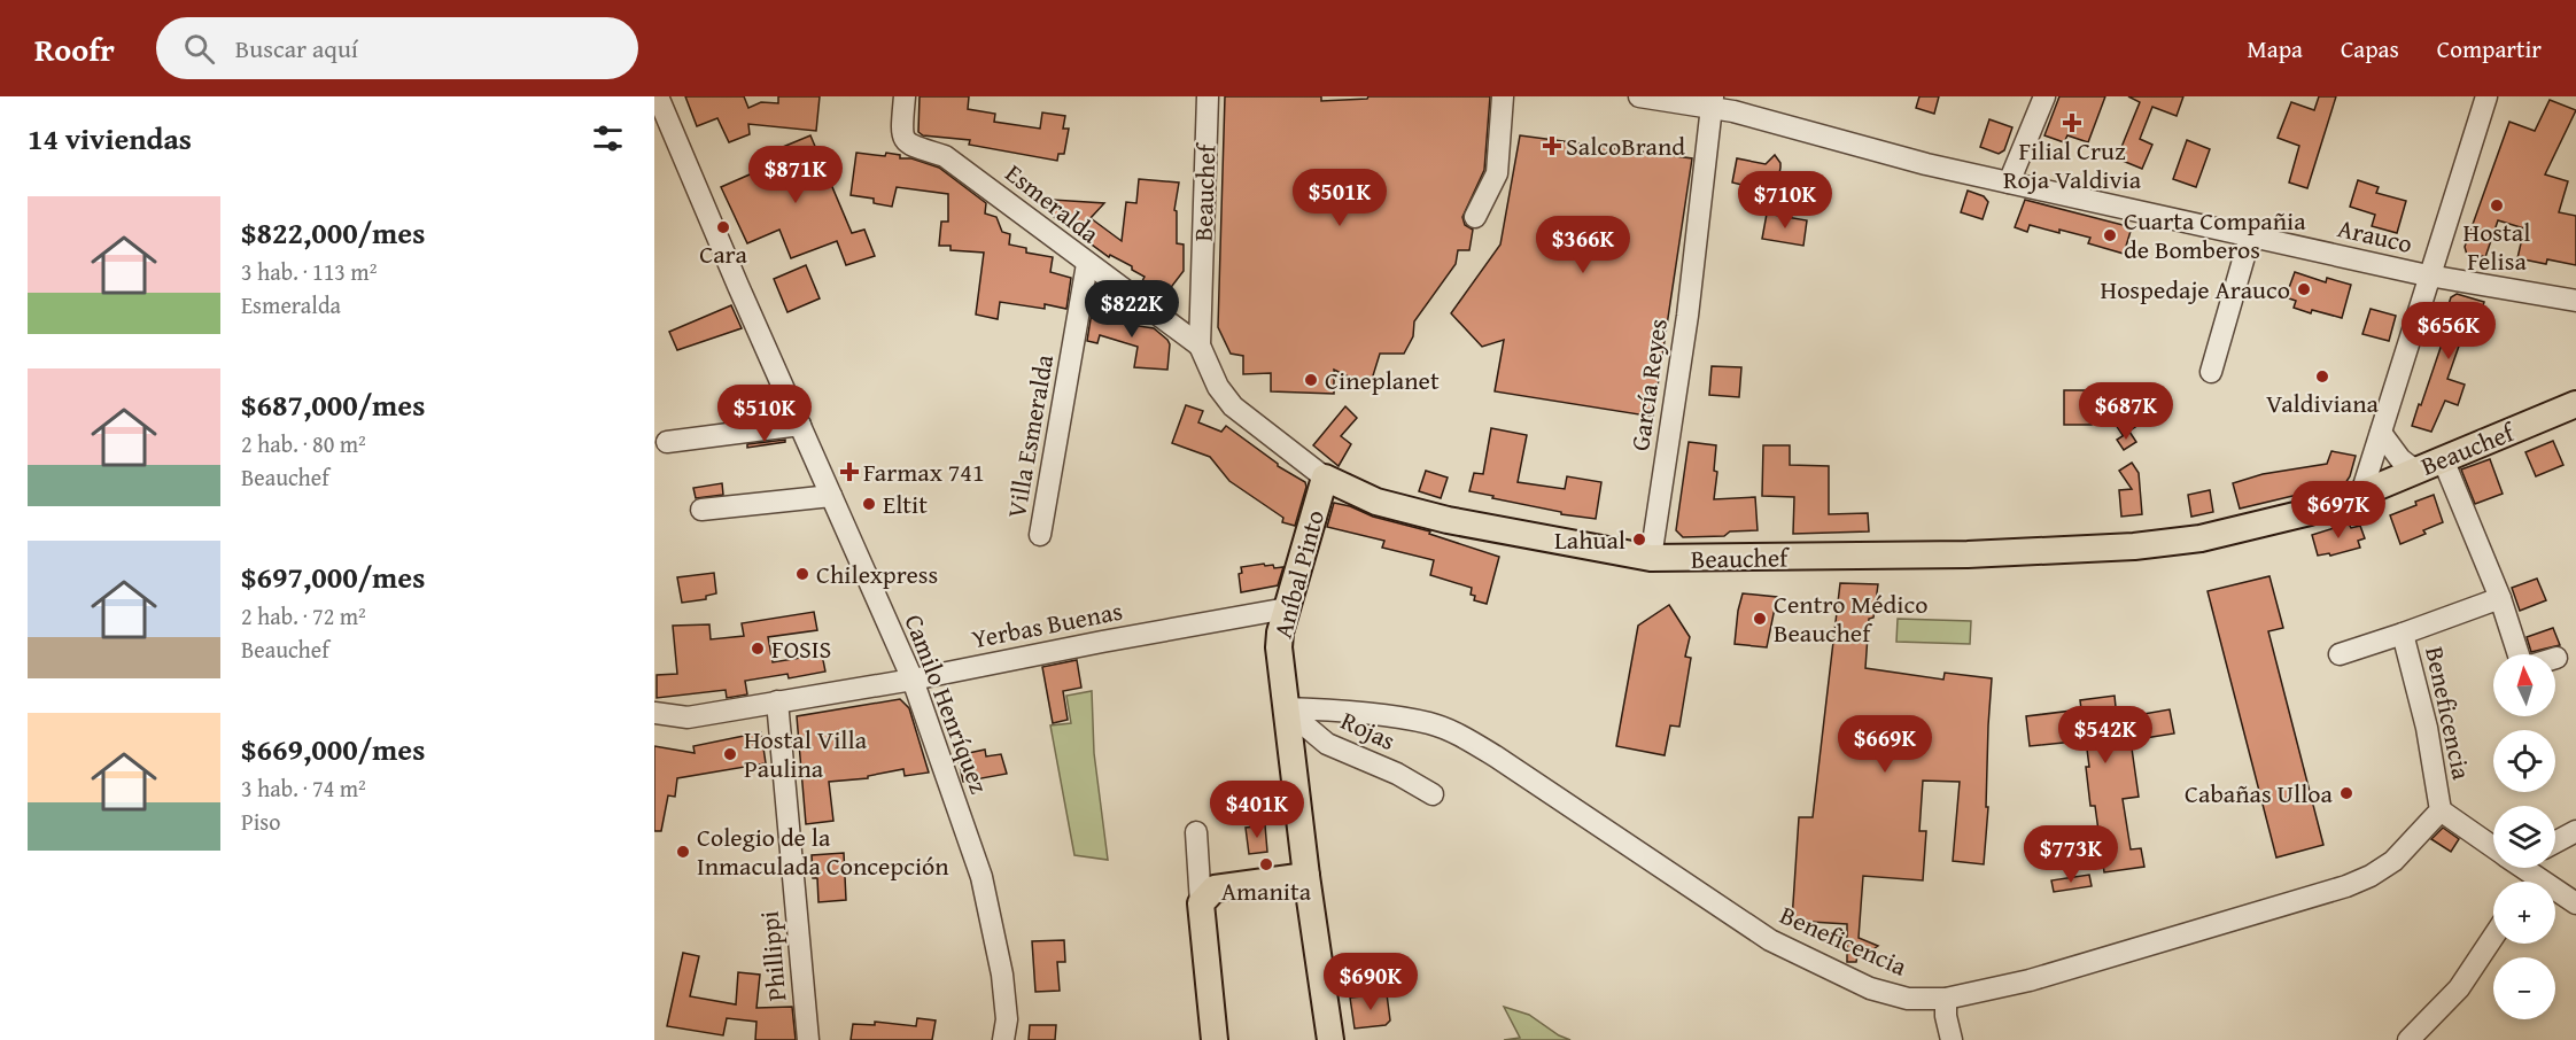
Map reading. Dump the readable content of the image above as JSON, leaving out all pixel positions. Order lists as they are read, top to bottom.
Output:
{
  "streets": {
    "main road": ["Beauchef", "Aníbal Pinto"],
    "street": [
      "Esmeralda",
      "Arauco",
      "García Reyes",
      "Villa Esmeralda",
      "Yerbas Buenas",
      "Camilo Henríquez",
      "Beneficencia",
      "Rojas",
      "Phillippi"
    ]
  },
  "crossings": [
    ["Beauchef", "Esmeralda"],
    ["Beauchef", "García Reyes"],
    ["Beauchef", "Aníbal Pinto"],
    ["Esmeralda", "Villa Esmeralda"],
    ["Arauco", "García Reyes"],
    ["Aníbal Pinto", "Yerbas Buenas"],
    ["Aníbal Pinto", "Beneficencia"],
    ["Aníbal Pinto", "Rojas"],
    ["Yerbas Buenas", "Camilo Henríquez"],
    ["Yerbas Buenas", "Phillippi"],
    ["Beneficencia", "Rojas"]
  ],
  "places": {
    "health": ["Filial Cruz Roja Valdivia", "SalcoBrand", "Farmax 741"],
    "other": [
      "Hostal Felisa",
      "Cara",
      "Cuarta Compañia de Bomberos",
      "Hospedaje Arauco",
      "Valdiviana",
      "Cineplanet",
      "Eltit",
      "Lahual",
      "Chilexpress",
      "Centro Médico Beauchef",
      "FOSIS",
      "Hostal Villa Paulina",
      "Cabañas Ulloa",
      "Colegio de la Inmaculada Concepción",
      "Amanita"
    ]
  },
  "north": "top",
  "page": {
    "header": "Roofr",
    "search": "Buscar aquí",
    "nav": ["Mapa", "Capas", "Compartir"],
    "heading": "14 viviendas",
    "price": [
      "$871K",
      "$501K",
      "$710K",
      "$366K",
      "$822K",
      "$656K",
      "$687K",
      "$510K",
      "$697K",
      "$542K",
      "$669K",
      "$401K",
      "$773K",
      "$690K"
    ],
    "list": [
      {
        "name": "$822,000/mes",
        "note": "3 hab. · 113 m² · Esmeralda"
      },
      {
        "name": "$687,000/mes",
        "note": "2 hab. · 80 m² · Beauchef"
      },
      {
        "name": "$697,000/mes",
        "note": "2 hab. · 72 m² · Beauchef"
      },
      {
        "name": "$669,000/mes",
        "note": "3 hab. · 74 m² · Piso"
      }
    ],
    "map_buttons": ["+", "−"]
  }
}
